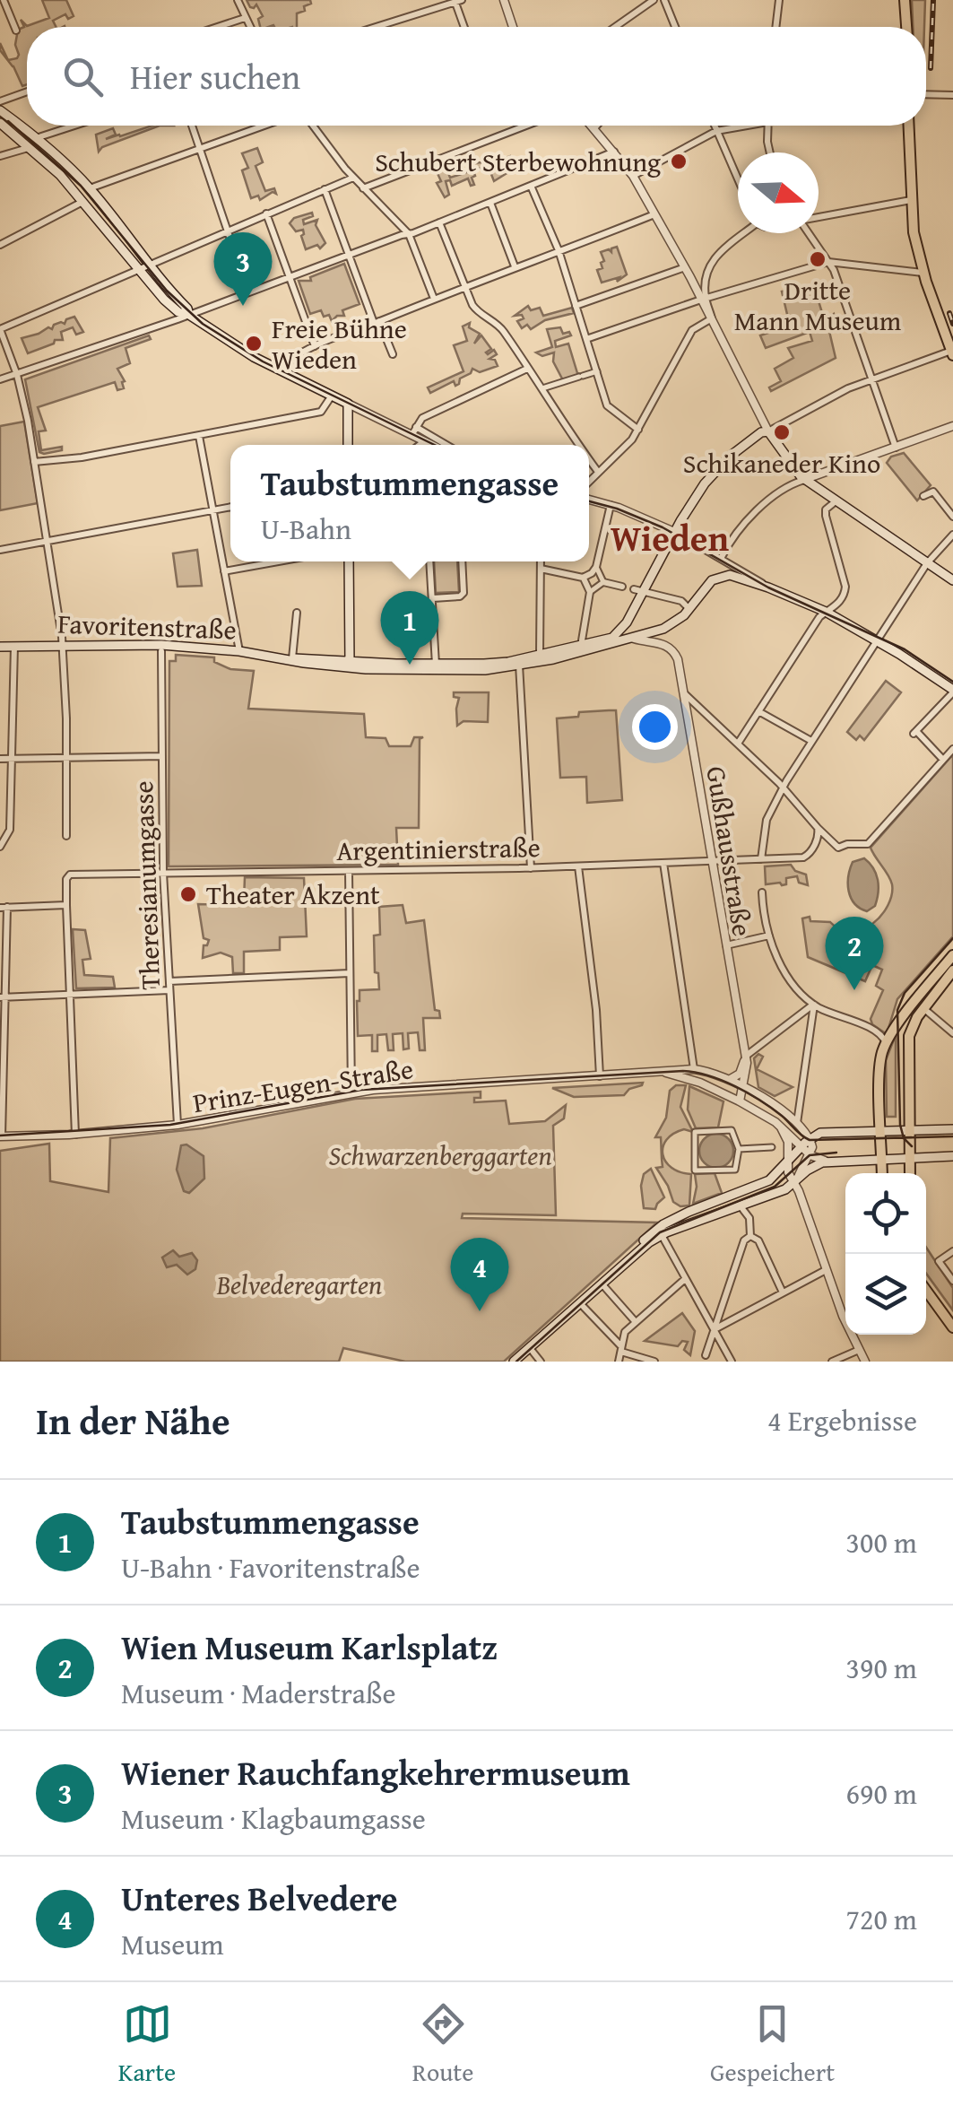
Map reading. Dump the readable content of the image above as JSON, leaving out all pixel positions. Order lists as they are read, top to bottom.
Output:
{
  "streets": {
    "main road": ["Favoritenstraße"],
    "street": [
      "Argentinierstraße",
      "Gußhausstraße",
      "Theresianumgasse",
      "Prinz-Eugen-Straße"
    ]
  },
  "crossings": [
    ["Favoritenstraße", "Gußhausstraße"],
    ["Favoritenstraße", "Theresianumgasse"],
    ["Argentinierstraße", "Gußhausstraße"],
    ["Argentinierstraße", "Theresianumgasse"],
    ["Theresianumgasse", "Prinz-Eugen-Straße"]
  ],
  "districts": ["Wieden"],
  "parks": ["Schwarzenberggarten", "Belvederegarten"],
  "places": [
    "Schubert Sterbewohnung",
    "Dritte Mann Museum",
    "Freie Bühne Wieden",
    "Schikaneder Kino",
    "Theater Akzent"
  ],
  "north": "right",
  "page": {
    "search": "Hier suchen",
    "pins": [
      "3",
      "1",
      "2",
      "4"
    ],
    "popup": ["Taubstummengasse", "U-Bahn"],
    "heading": ["In der Nähe", "4 Ergebnisse"],
    "list": [
      {
        "mark": "1",
        "name": "Taubstummengasse",
        "note": "U-Bahn · Favoritenstraße",
        "value": "300 m"
      },
      {
        "mark": "2",
        "name": "Wien Museum Karlsplatz",
        "note": "Museum · Maderstraße",
        "value": "390 m"
      },
      {
        "mark": "3",
        "name": "Wiener Rauchfangkehrermuseum",
        "note": "Museum · Klagbaumgasse",
        "value": "690 m"
      },
      {
        "mark": "4",
        "name": "Unteres Belvedere",
        "note": "Museum",
        "value": "720 m"
      }
    ],
    "nav": ["Karte", "Route", "Gespeichert"]
  }
}
